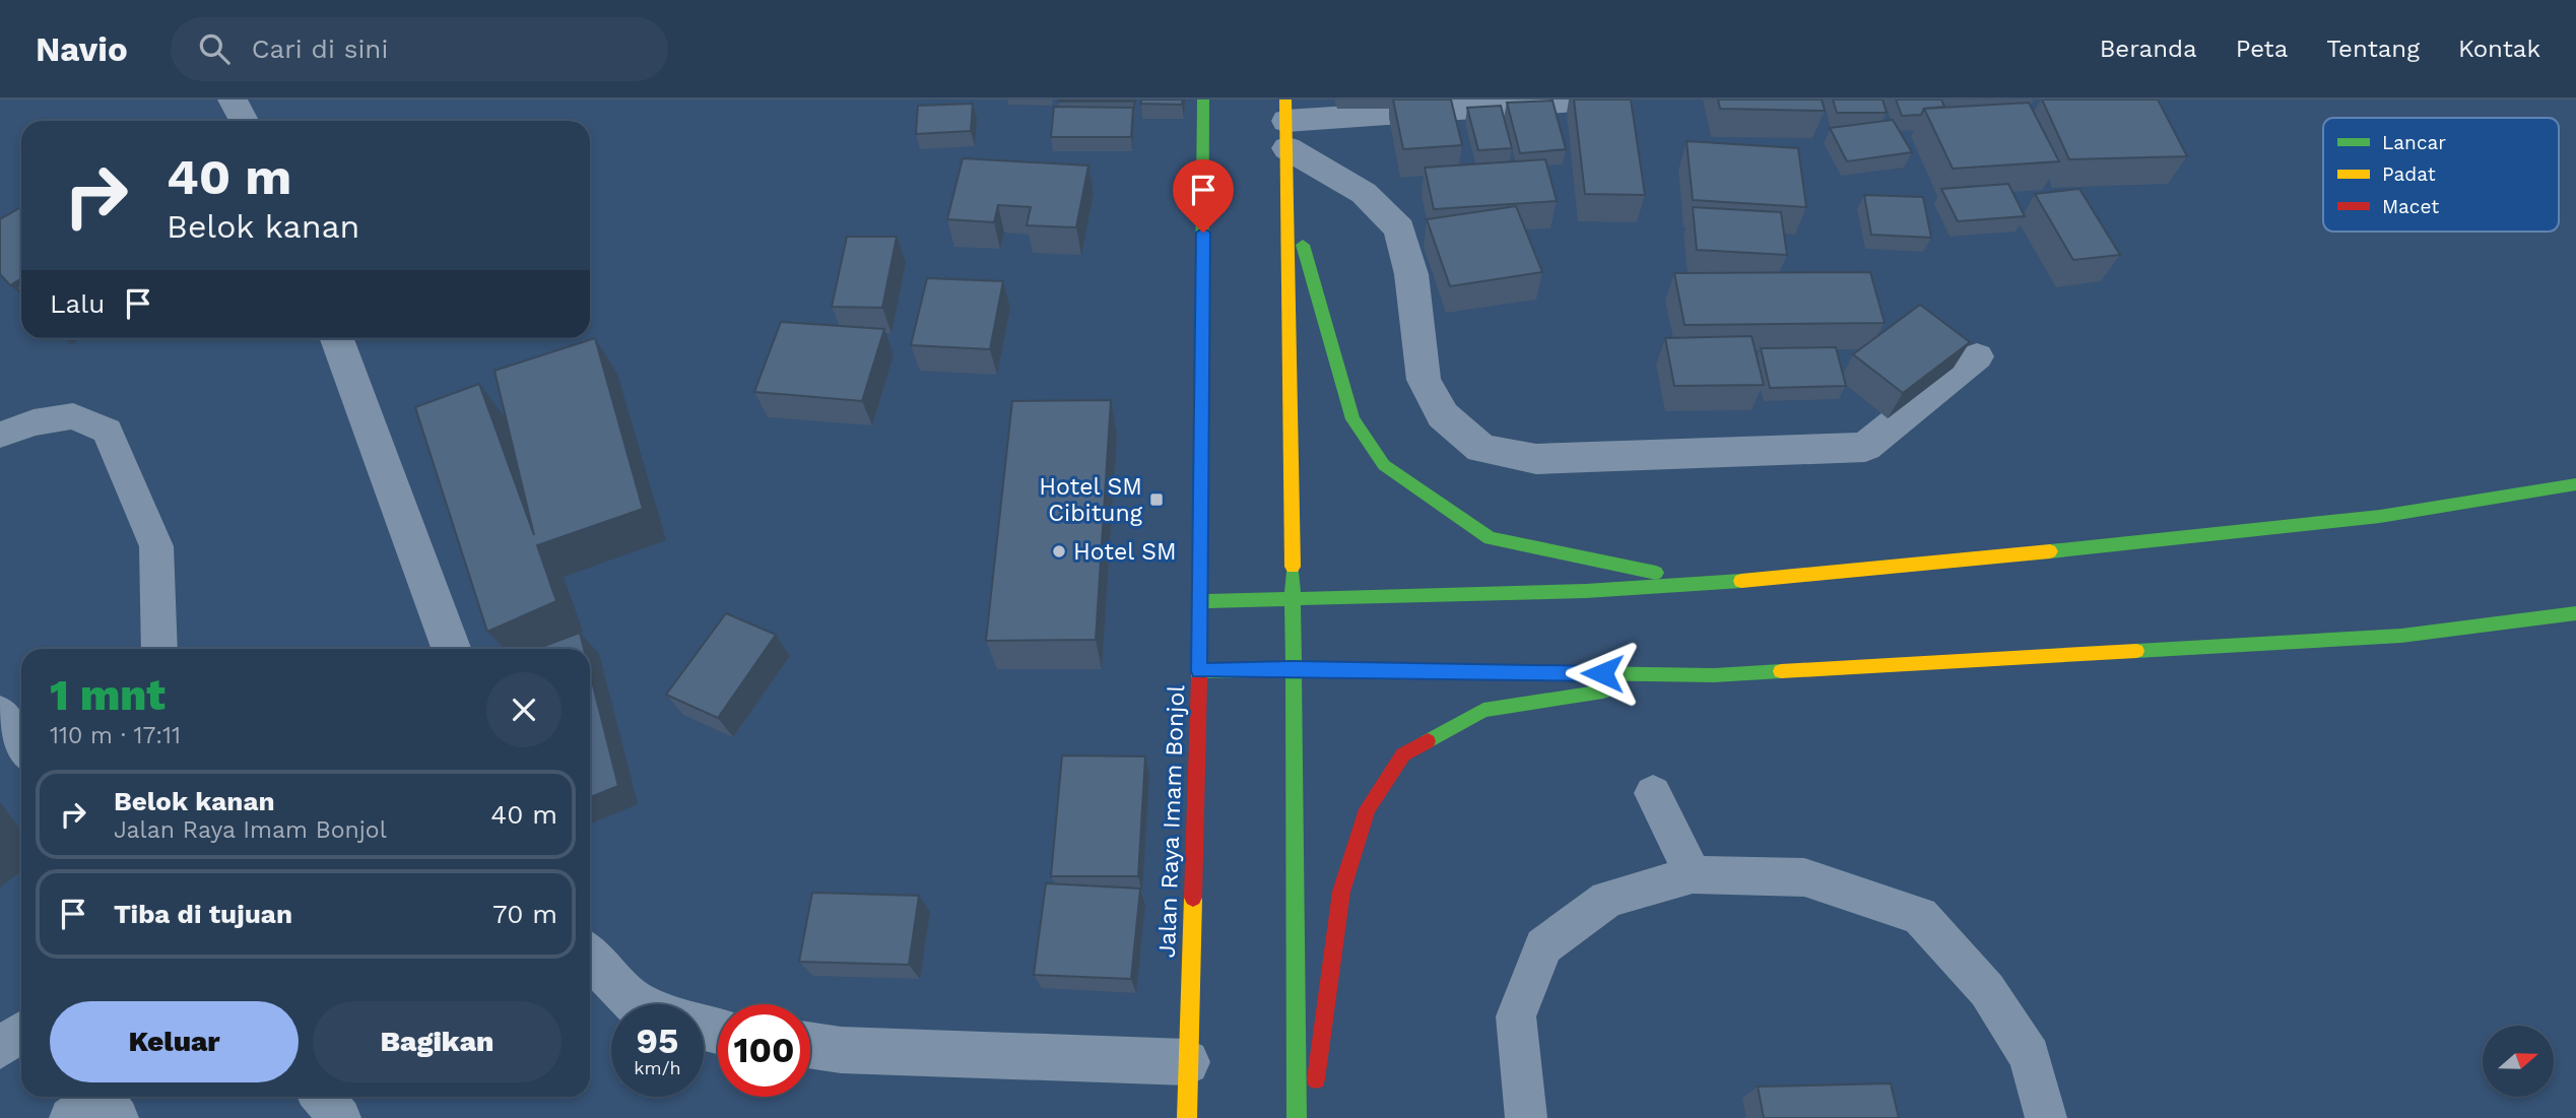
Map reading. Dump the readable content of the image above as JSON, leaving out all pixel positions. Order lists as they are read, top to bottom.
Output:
{
  "streets": {
    "highway": ["Jalan Raya Imam Bonjol"]
  },
  "places": {
    "transit": ["Hotel SM Cibitung"],
    "other": ["Hotel SM"]
  },
  "legend": ["Lancar", "Padat", "Macet"],
  "north": "right",
  "page": {
    "header": "Navio",
    "search": "Cari di sini",
    "nav": [
      "Beranda",
      "Peta",
      "Tentang",
      "Kontak"
    ],
    "turn": ["40 m", "Belok kanan"],
    "then": "Lalu",
    "heading": ["1 mnt", "110 m · 17:11"],
    "list": [
      {
        "name": "Belok kanan",
        "note": "Jalan Raya Imam Bonjol",
        "value": "40 m"
      },
      {
        "name": "Tiba di tujuan",
        "value": "70 m"
      }
    ],
    "buttons": ["Keluar", "Bagikan"],
    "speed": "95 km/h",
    "limit": "100"
  }
}
